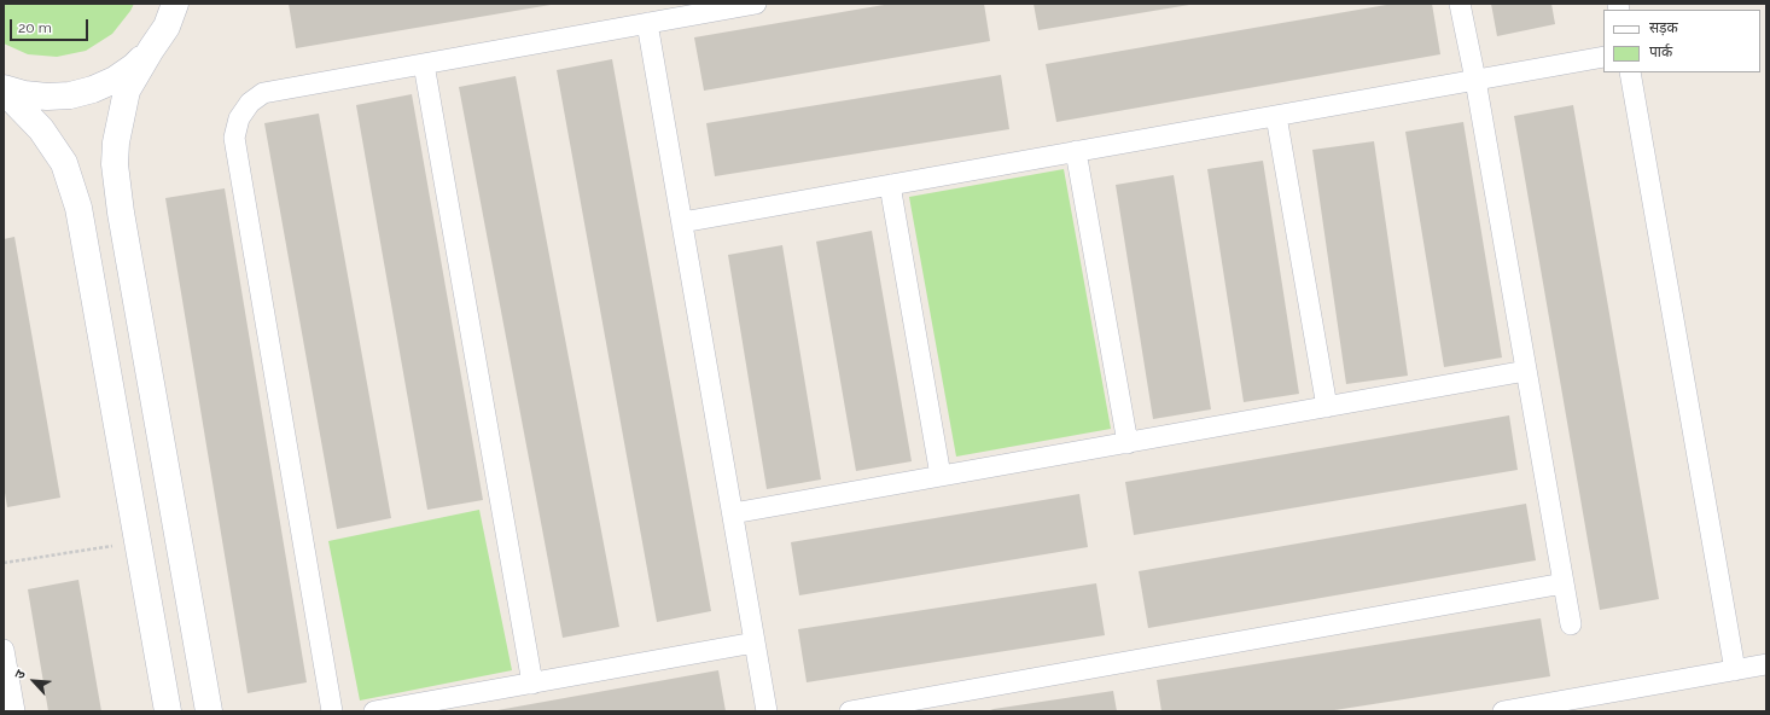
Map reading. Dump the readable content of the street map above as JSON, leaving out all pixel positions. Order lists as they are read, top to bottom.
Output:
{
  "legend": ["सड़क", "पार्क"],
  "scale_bar": "20 m",
  "north": "top left"
}
